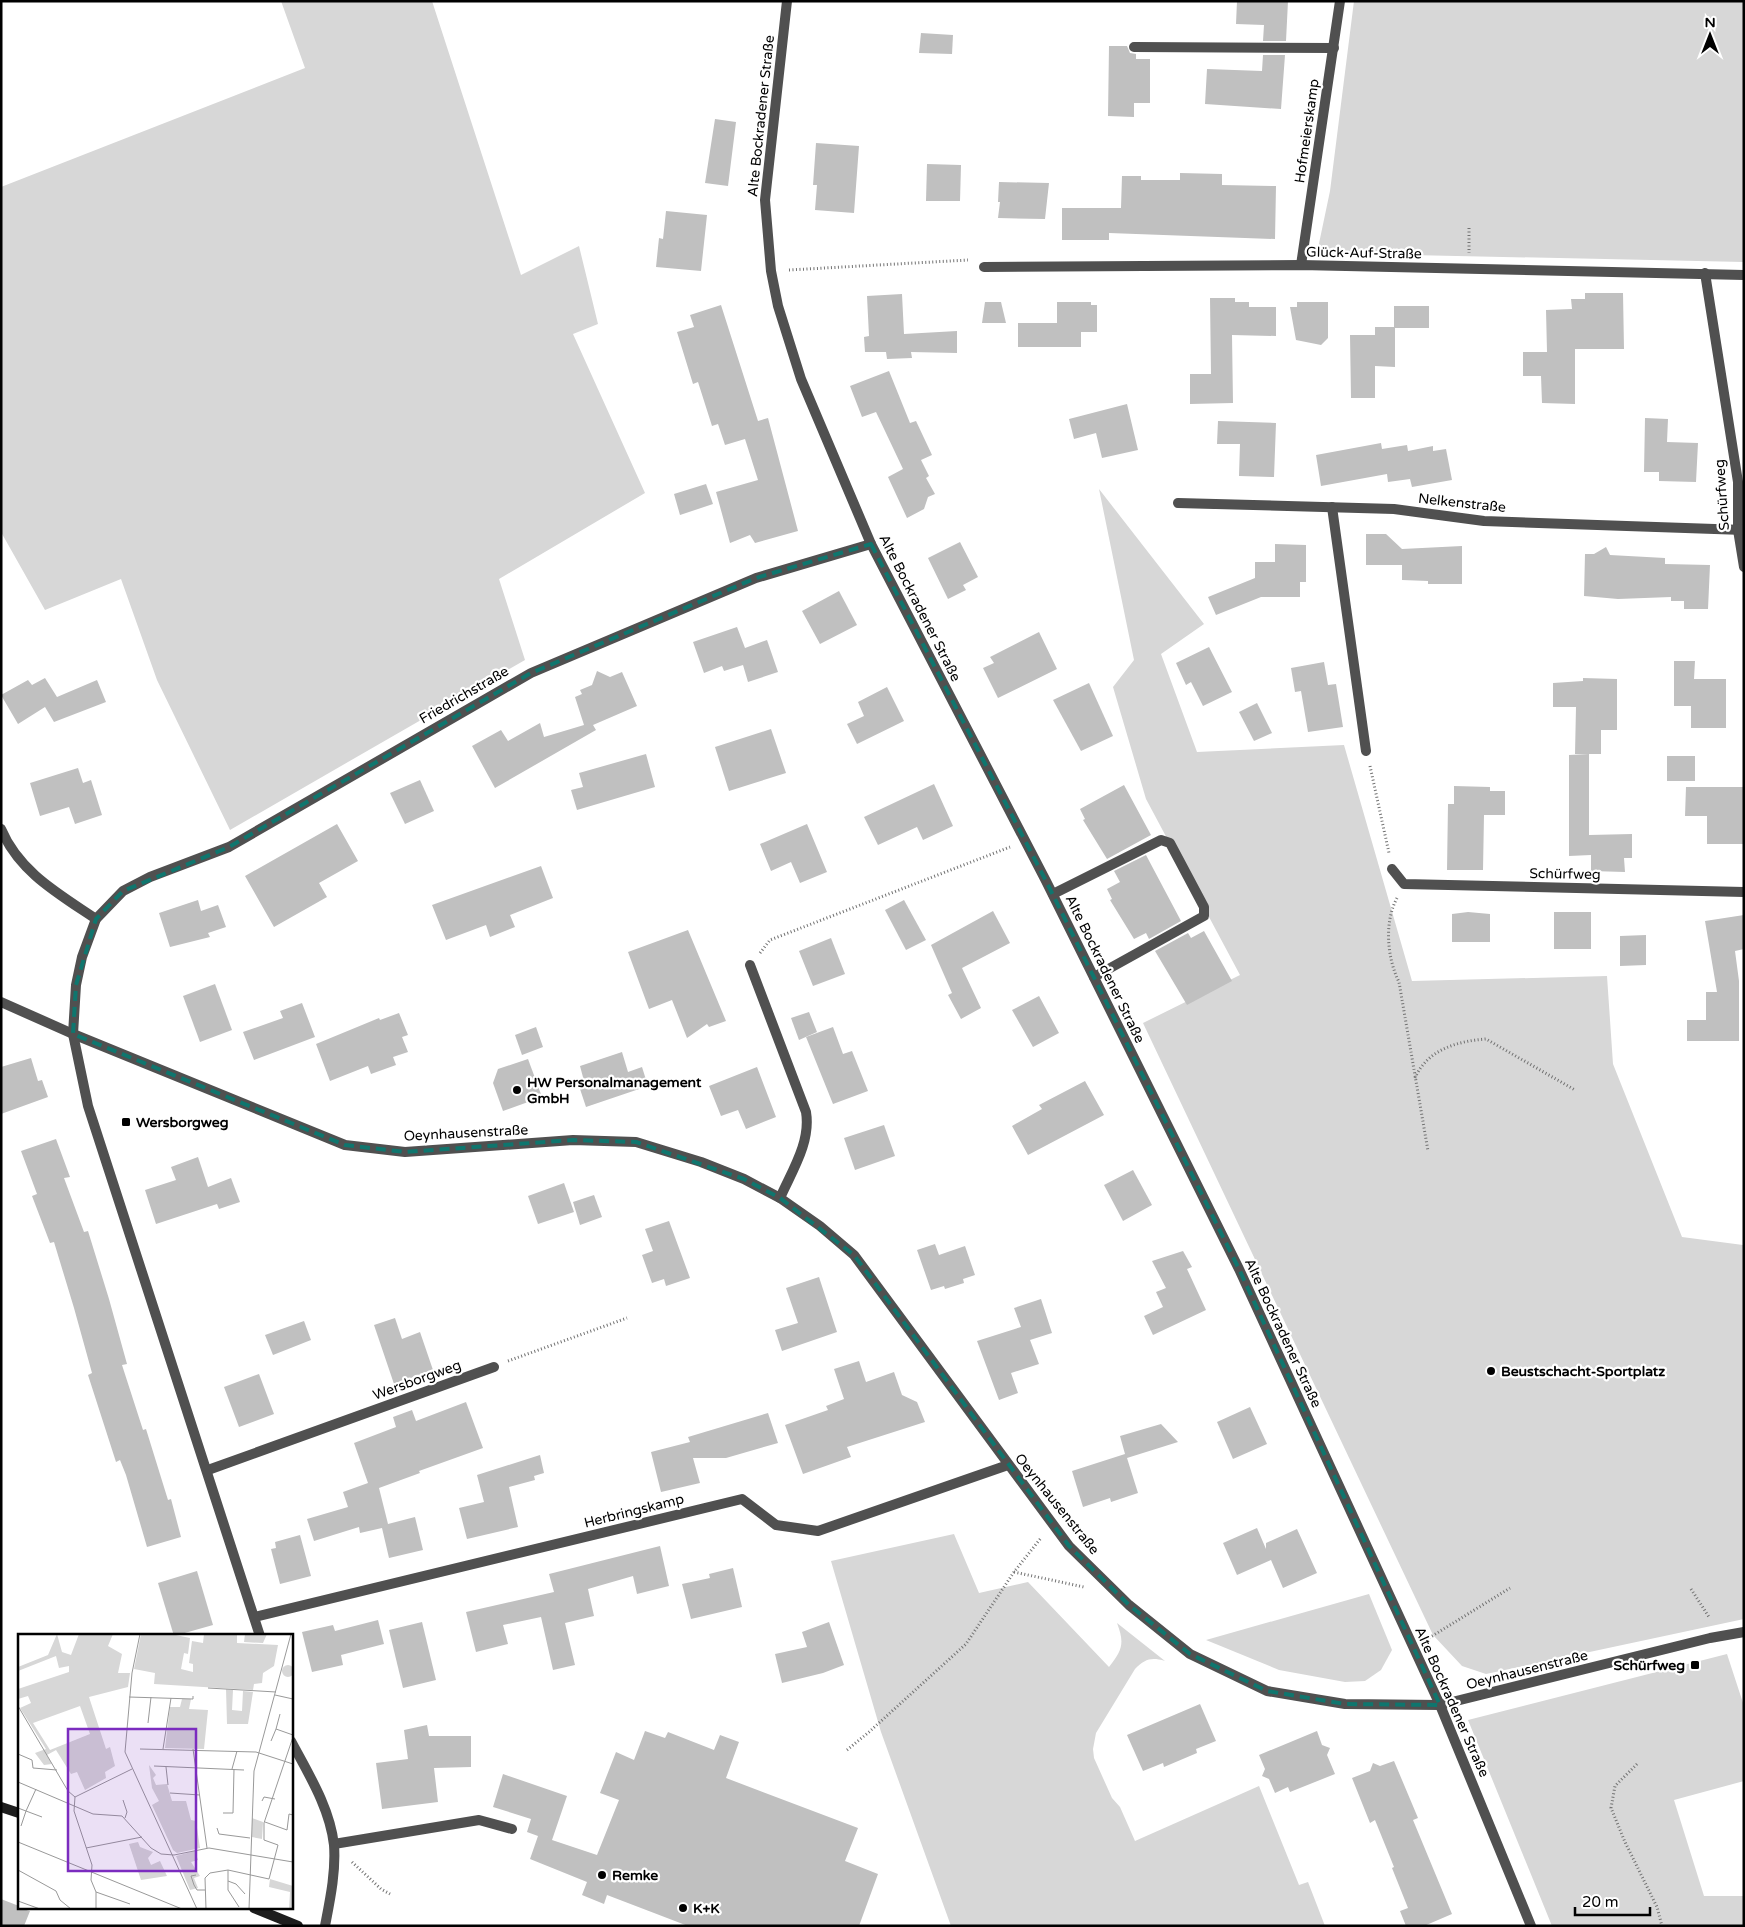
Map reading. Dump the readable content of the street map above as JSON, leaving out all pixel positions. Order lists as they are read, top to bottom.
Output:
{
  "streets": {
    "street": [
      "Alte Bockradener Straße",
      "Hofmeierskamp",
      "Glück-Auf-Straße",
      "Schürfweg",
      "Nelkenstraße",
      "Friedrichstraße",
      "Oeynhausenstraße",
      "Wersborgweg",
      "Herbringskamp"
    ]
  },
  "crossings": [
    ["Alte Bockradener Straße", "Friedrichstraße"],
    ["Alte Bockradener Straße", "Oeynhausenstraße"],
    ["Hofmeierskamp", "Glück-Auf-Straße"],
    ["Glück-Auf-Straße", "Schürfweg"],
    ["Schürfweg", "Nelkenstraße"],
    ["Oeynhausenstraße", "Herbringskamp"]
  ],
  "places": {
    "other": [
      "HW Personalmanagement GmbH",
      "Beustschacht-Sportplatz",
      "Remke",
      "K+K"
    ],
    "transit": ["Wersborgweg", "Schürfweg"]
  },
  "scale_bar": "20 m",
  "north": "top"
}
